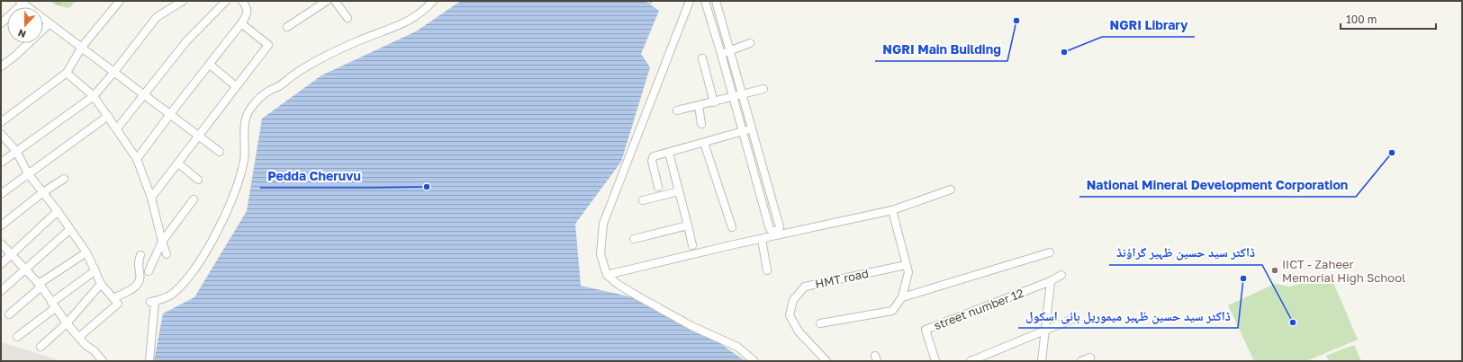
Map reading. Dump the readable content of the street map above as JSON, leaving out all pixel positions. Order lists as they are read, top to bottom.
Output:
{
  "streets": {
    "street": ["HMT road", "street number 12"]
  },
  "places": [
    "NGRI Main Building",
    "NGRI Library",
    "National Mineral Development Corporation",
    "Pedda Cheruvu",
    "IICT - Zaheer Memorial High School",
    "ڈاکٹر سید حسین ظہیر میموریل ہائی اسکول",
    "ڈاکٹر سید حسین ظہیر گراؤنڈ"
  ],
  "scale_bar": "100 m",
  "north": "bottom"
}
